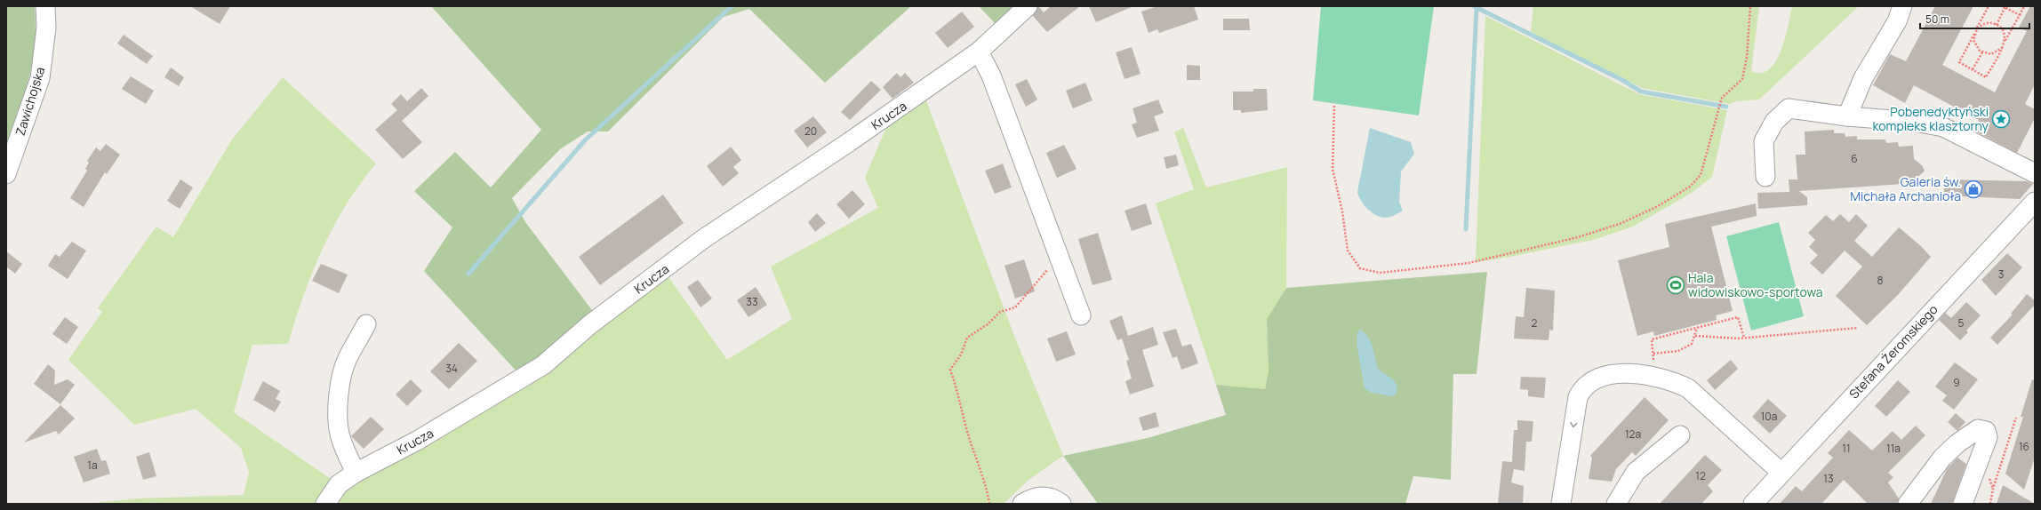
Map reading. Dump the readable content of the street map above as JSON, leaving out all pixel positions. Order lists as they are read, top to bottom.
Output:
{
  "streets": {
    "street": ["Zawichojska", "Krucza", "Stefana Żeromskiego"]
  },
  "places": {
    "place": ["Pobenedyktyński kompleks klasztorny"],
    "shop": ["Galeria św. Michała Archanioła"],
    "sports": ["Hala widowiskowo-sportowa"]
  },
  "house_numbers": [
    "20",
    "6",
    "3",
    "8",
    "33",
    "2",
    "5",
    "34",
    "9",
    "10a",
    "12a",
    "16",
    "11",
    "11a",
    "1a",
    "12",
    "13"
  ],
  "scale_bar": "50 m"
}
